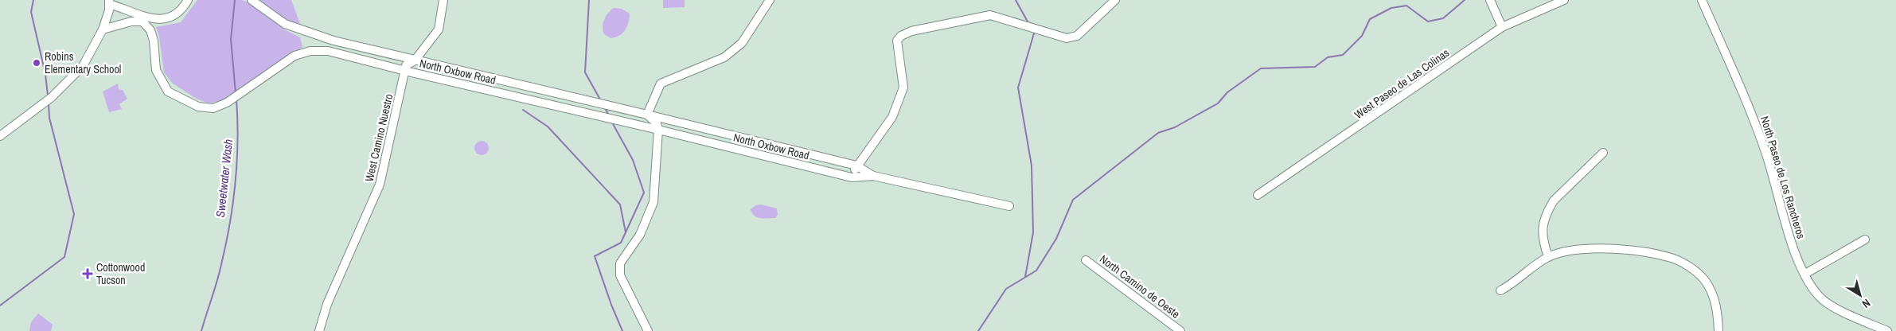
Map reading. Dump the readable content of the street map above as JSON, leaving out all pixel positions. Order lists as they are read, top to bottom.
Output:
{
  "streets": {
    "street": [
      "North Oxbow Road",
      "West Paseo de Las Colinas",
      "West Camino Nuestro",
      "North Paseo de Los Rancheros",
      "North Camino de Oeste"
    ]
  },
  "crossings": [
    ["North Oxbow Road", "West Camino Nuestro"]
  ],
  "water": ["Sweetwater Wash"],
  "places": {
    "other": ["Robins Elementary School"],
    "health": ["Cottonwood Tucson"]
  },
  "north": "bottom right"
}
